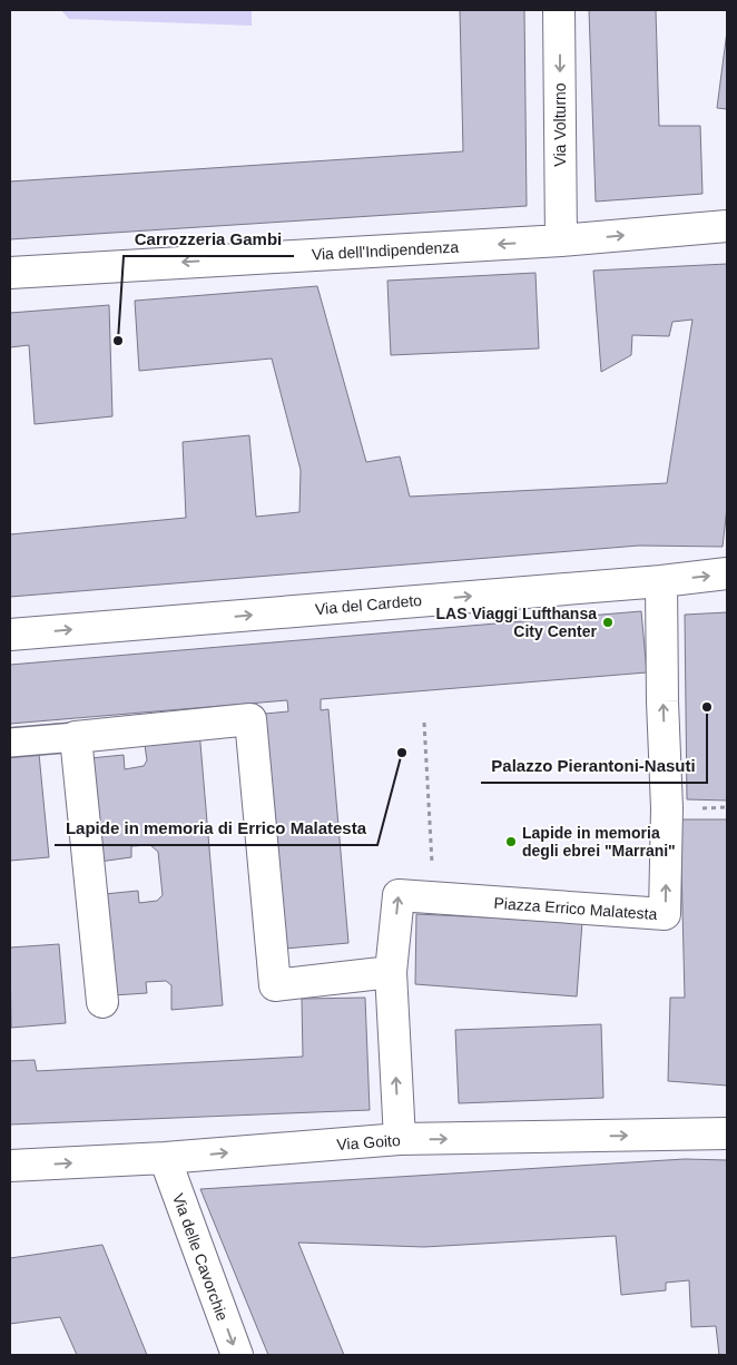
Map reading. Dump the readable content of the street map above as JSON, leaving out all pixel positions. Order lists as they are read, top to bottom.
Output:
{
  "streets": {
    "street": [
      "Via Volturno",
      "Via dell'Indipendenza",
      "Via del Cardeto",
      "Piazza Errico Malatesta",
      "Via Goito",
      "Via delle Cavorchie"
    ]
  },
  "crossings": [
    ["Via Volturno", "Via dell'Indipendenza"],
    ["Via del Cardeto", "Piazza Errico Malatesta"],
    ["Piazza Errico Malatesta", "Via Goito"],
    ["Via Goito", "Via delle Cavorchie"]
  ],
  "one_way": [
    "Via Volturno",
    "Via del Cardeto",
    "Via Goito",
    "Via delle Cavorchie"
  ],
  "places": [
    "Carrozzeria Gambi",
    "LAS Viaggi Lufthansa City Center",
    "Palazzo Pierantoni-Nasuti",
    "Lapide in memoria di Errico Malatesta",
    "Lapide in memoria degli ebrei \"Marrani\""
  ]
}
